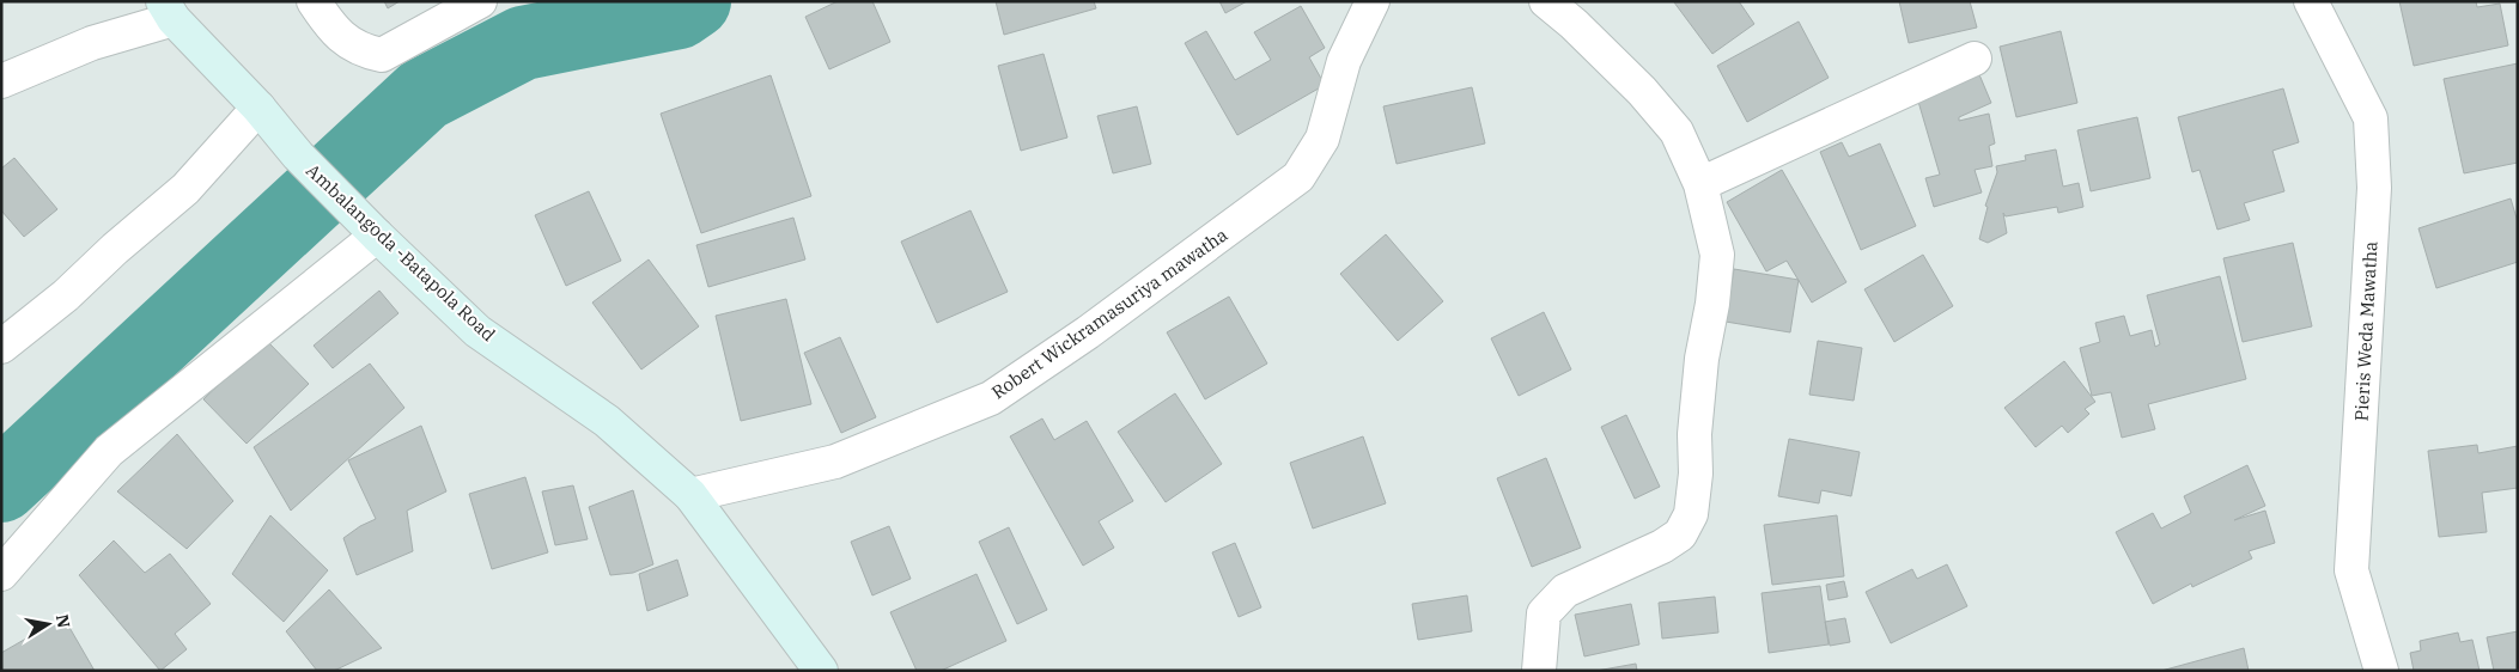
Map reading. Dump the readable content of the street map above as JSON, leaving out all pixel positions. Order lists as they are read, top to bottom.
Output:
{
  "streets": {
    "main road": ["Ambalangoda -Batapola Road"],
    "street": ["Robert Wickramasuriya mawatha", "Pieris Weda Mawatha"]
  },
  "crossings": [
    ["Ambalangoda -Batapola Road", "Robert Wickramasuriya mawatha"]
  ],
  "north": "right"
}
